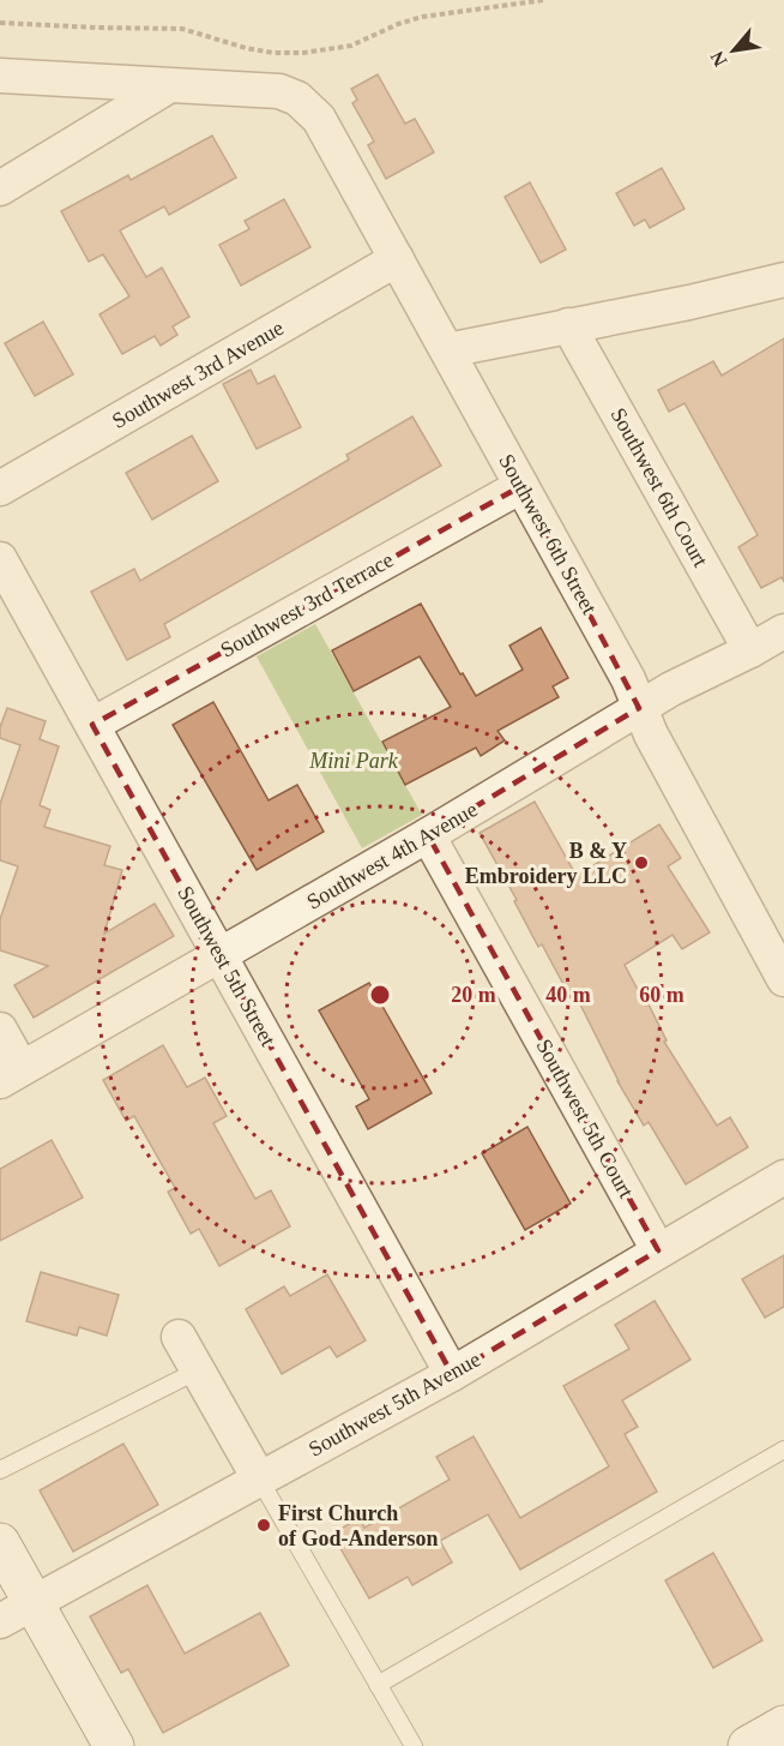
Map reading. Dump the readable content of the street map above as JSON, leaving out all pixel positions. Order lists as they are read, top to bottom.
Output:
{
  "streets": {
    "street": [
      "Southwest 3rd Avenue",
      "Southwest 6th Court",
      "Southwest 6th Street",
      "Southwest 3rd Terrace",
      "Southwest 4th Avenue",
      "Southwest 5th Street",
      "Southwest 5th Court",
      "Southwest 5th Avenue"
    ]
  },
  "crossings": [
    ["Southwest 3rd Avenue", "Southwest 6th Street"],
    ["Southwest 6th Court", "Southwest 4th Avenue"],
    ["Southwest 6th Street", "Southwest 3rd Terrace"],
    ["Southwest 6th Street", "Southwest 4th Avenue"],
    ["Southwest 3rd Terrace", "Southwest 5th Street"],
    ["Southwest 4th Avenue", "Southwest 5th Street"],
    ["Southwest 4th Avenue", "Southwest 5th Court"],
    ["Southwest 5th Street", "Southwest 5th Avenue"],
    ["Southwest 5th Court", "Southwest 5th Avenue"]
  ],
  "parks": ["Mini Park"],
  "places": ["B & Y Embroidery LLC", "First Church of God-Anderson"],
  "north": "bottom left",
  "rings": ["20 m", "40 m", "60 m"]
}
